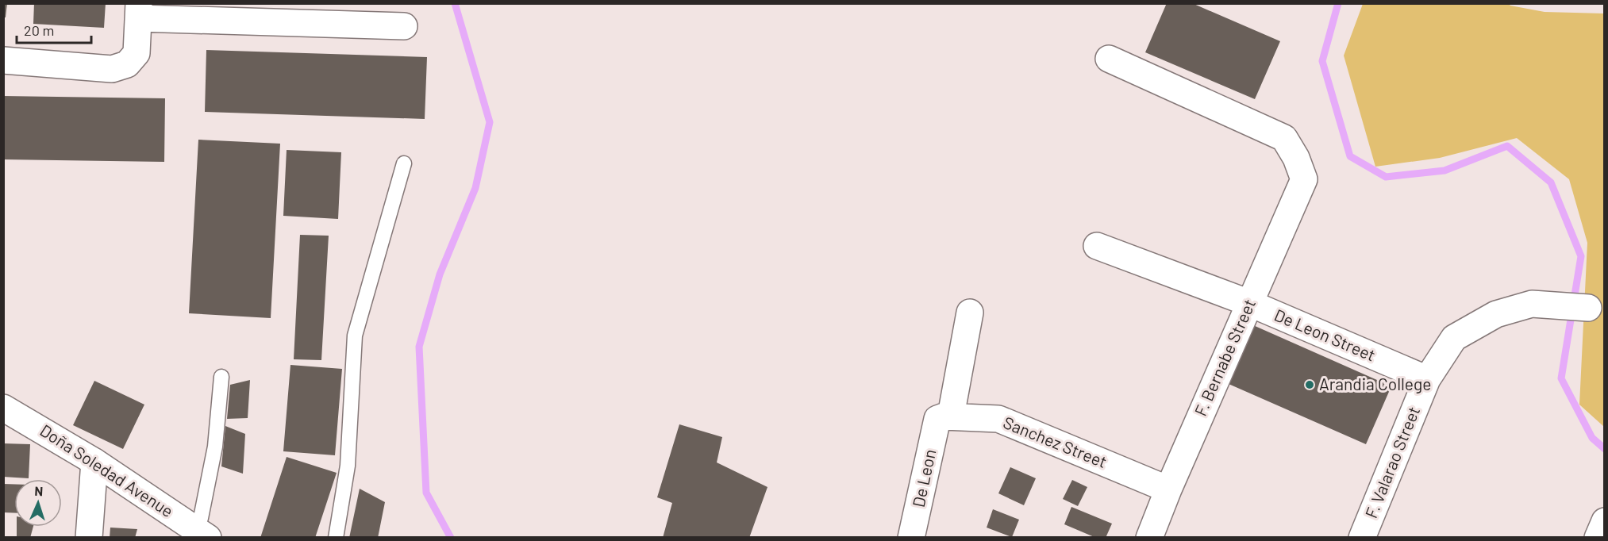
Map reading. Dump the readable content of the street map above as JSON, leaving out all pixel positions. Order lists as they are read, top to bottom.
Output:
{
  "streets": {
    "street": [
      "De Leon Street",
      "F. Bernabe Street",
      "Sanchez Street",
      "F. Valarao Street",
      "Doña Soledad Avenue",
      "De Leon"
    ]
  },
  "crossings": [
    ["De Leon Street", "F. Bernabe Street"],
    ["De Leon Street", "F. Valarao Street"],
    ["F. Bernabe Street", "Sanchez Street"],
    ["Sanchez Street", "De Leon"]
  ],
  "places": ["Arandia College"],
  "scale_bar": "20 m",
  "north": "top"
}
